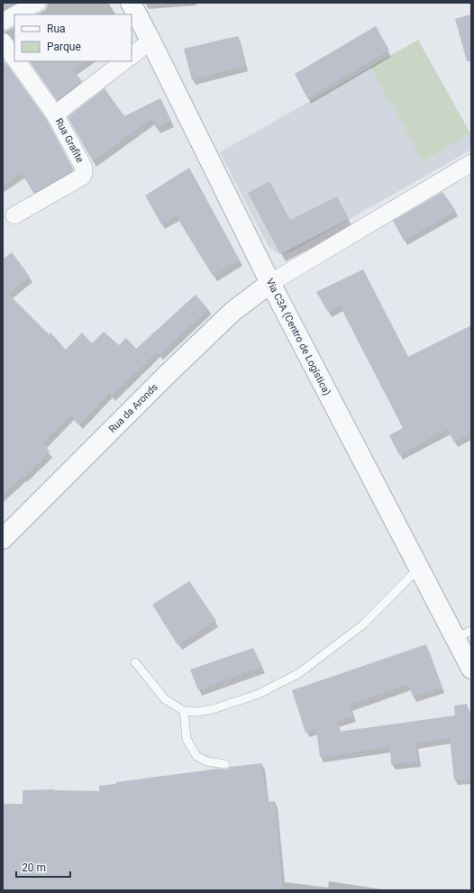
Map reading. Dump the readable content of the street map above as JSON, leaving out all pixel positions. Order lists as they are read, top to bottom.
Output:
{
  "streets": {
    "street": ["Rua Grafite", "Via C3A (Centro de Logística)", "Rua da Aronds"]
  },
  "crossings": [
    ["Via C3A (Centro de Logística)", "Rua da Aronds"]
  ],
  "legend": ["Rua", "Parque"],
  "scale_bar": "20 m"
}
